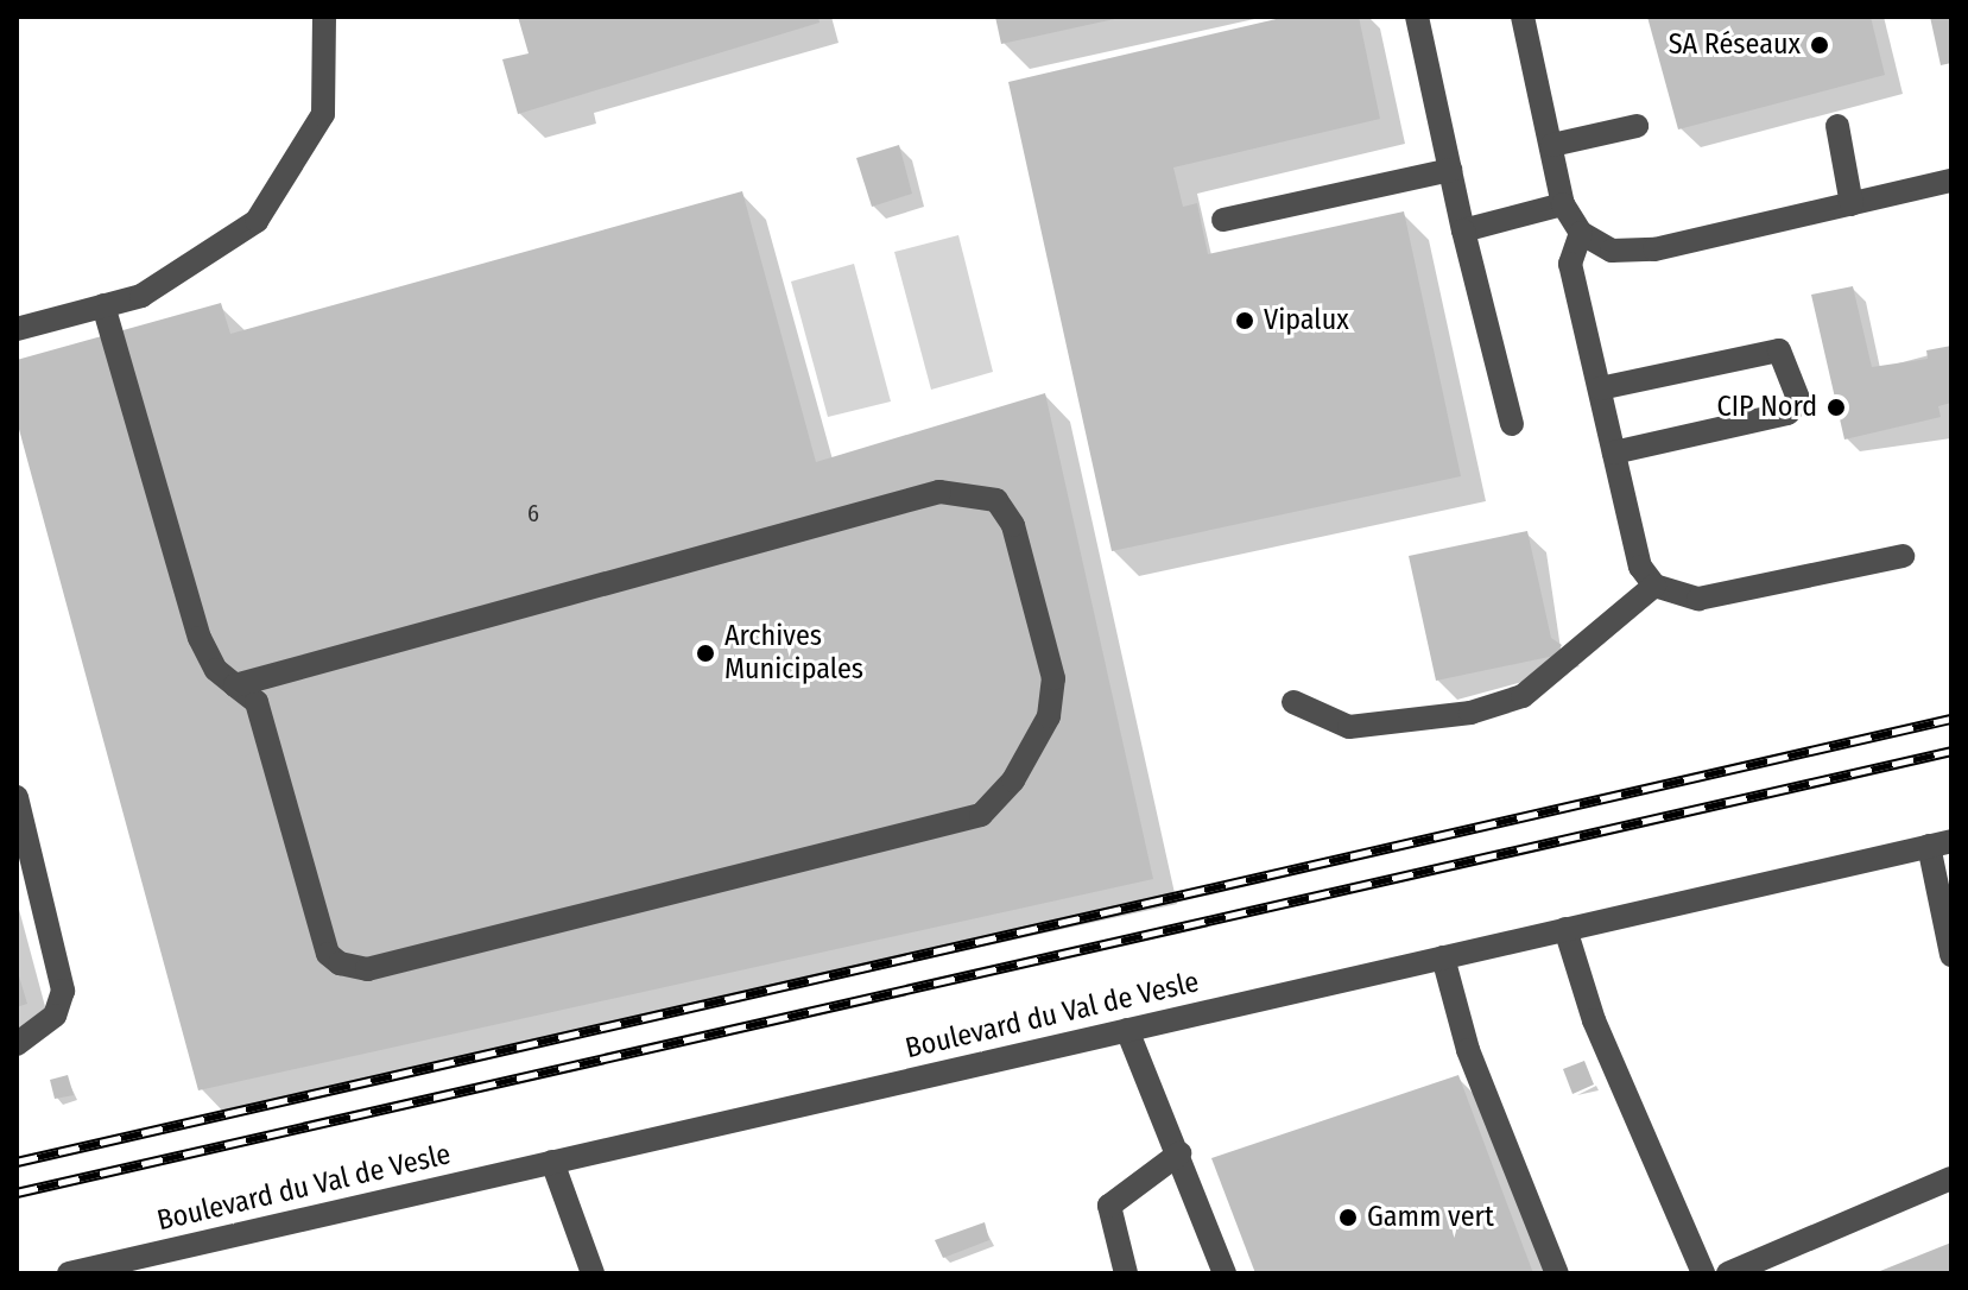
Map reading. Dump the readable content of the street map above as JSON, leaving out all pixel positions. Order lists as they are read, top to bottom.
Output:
{
  "streets": {
    "street": ["Boulevard du Val de Vesle"]
  },
  "places": [
    "SA Réseaux",
    "Vipalux",
    "CIP Nord",
    "Archives Municipales",
    "Gamm vert"
  ],
  "house_numbers": ["6"]
}
